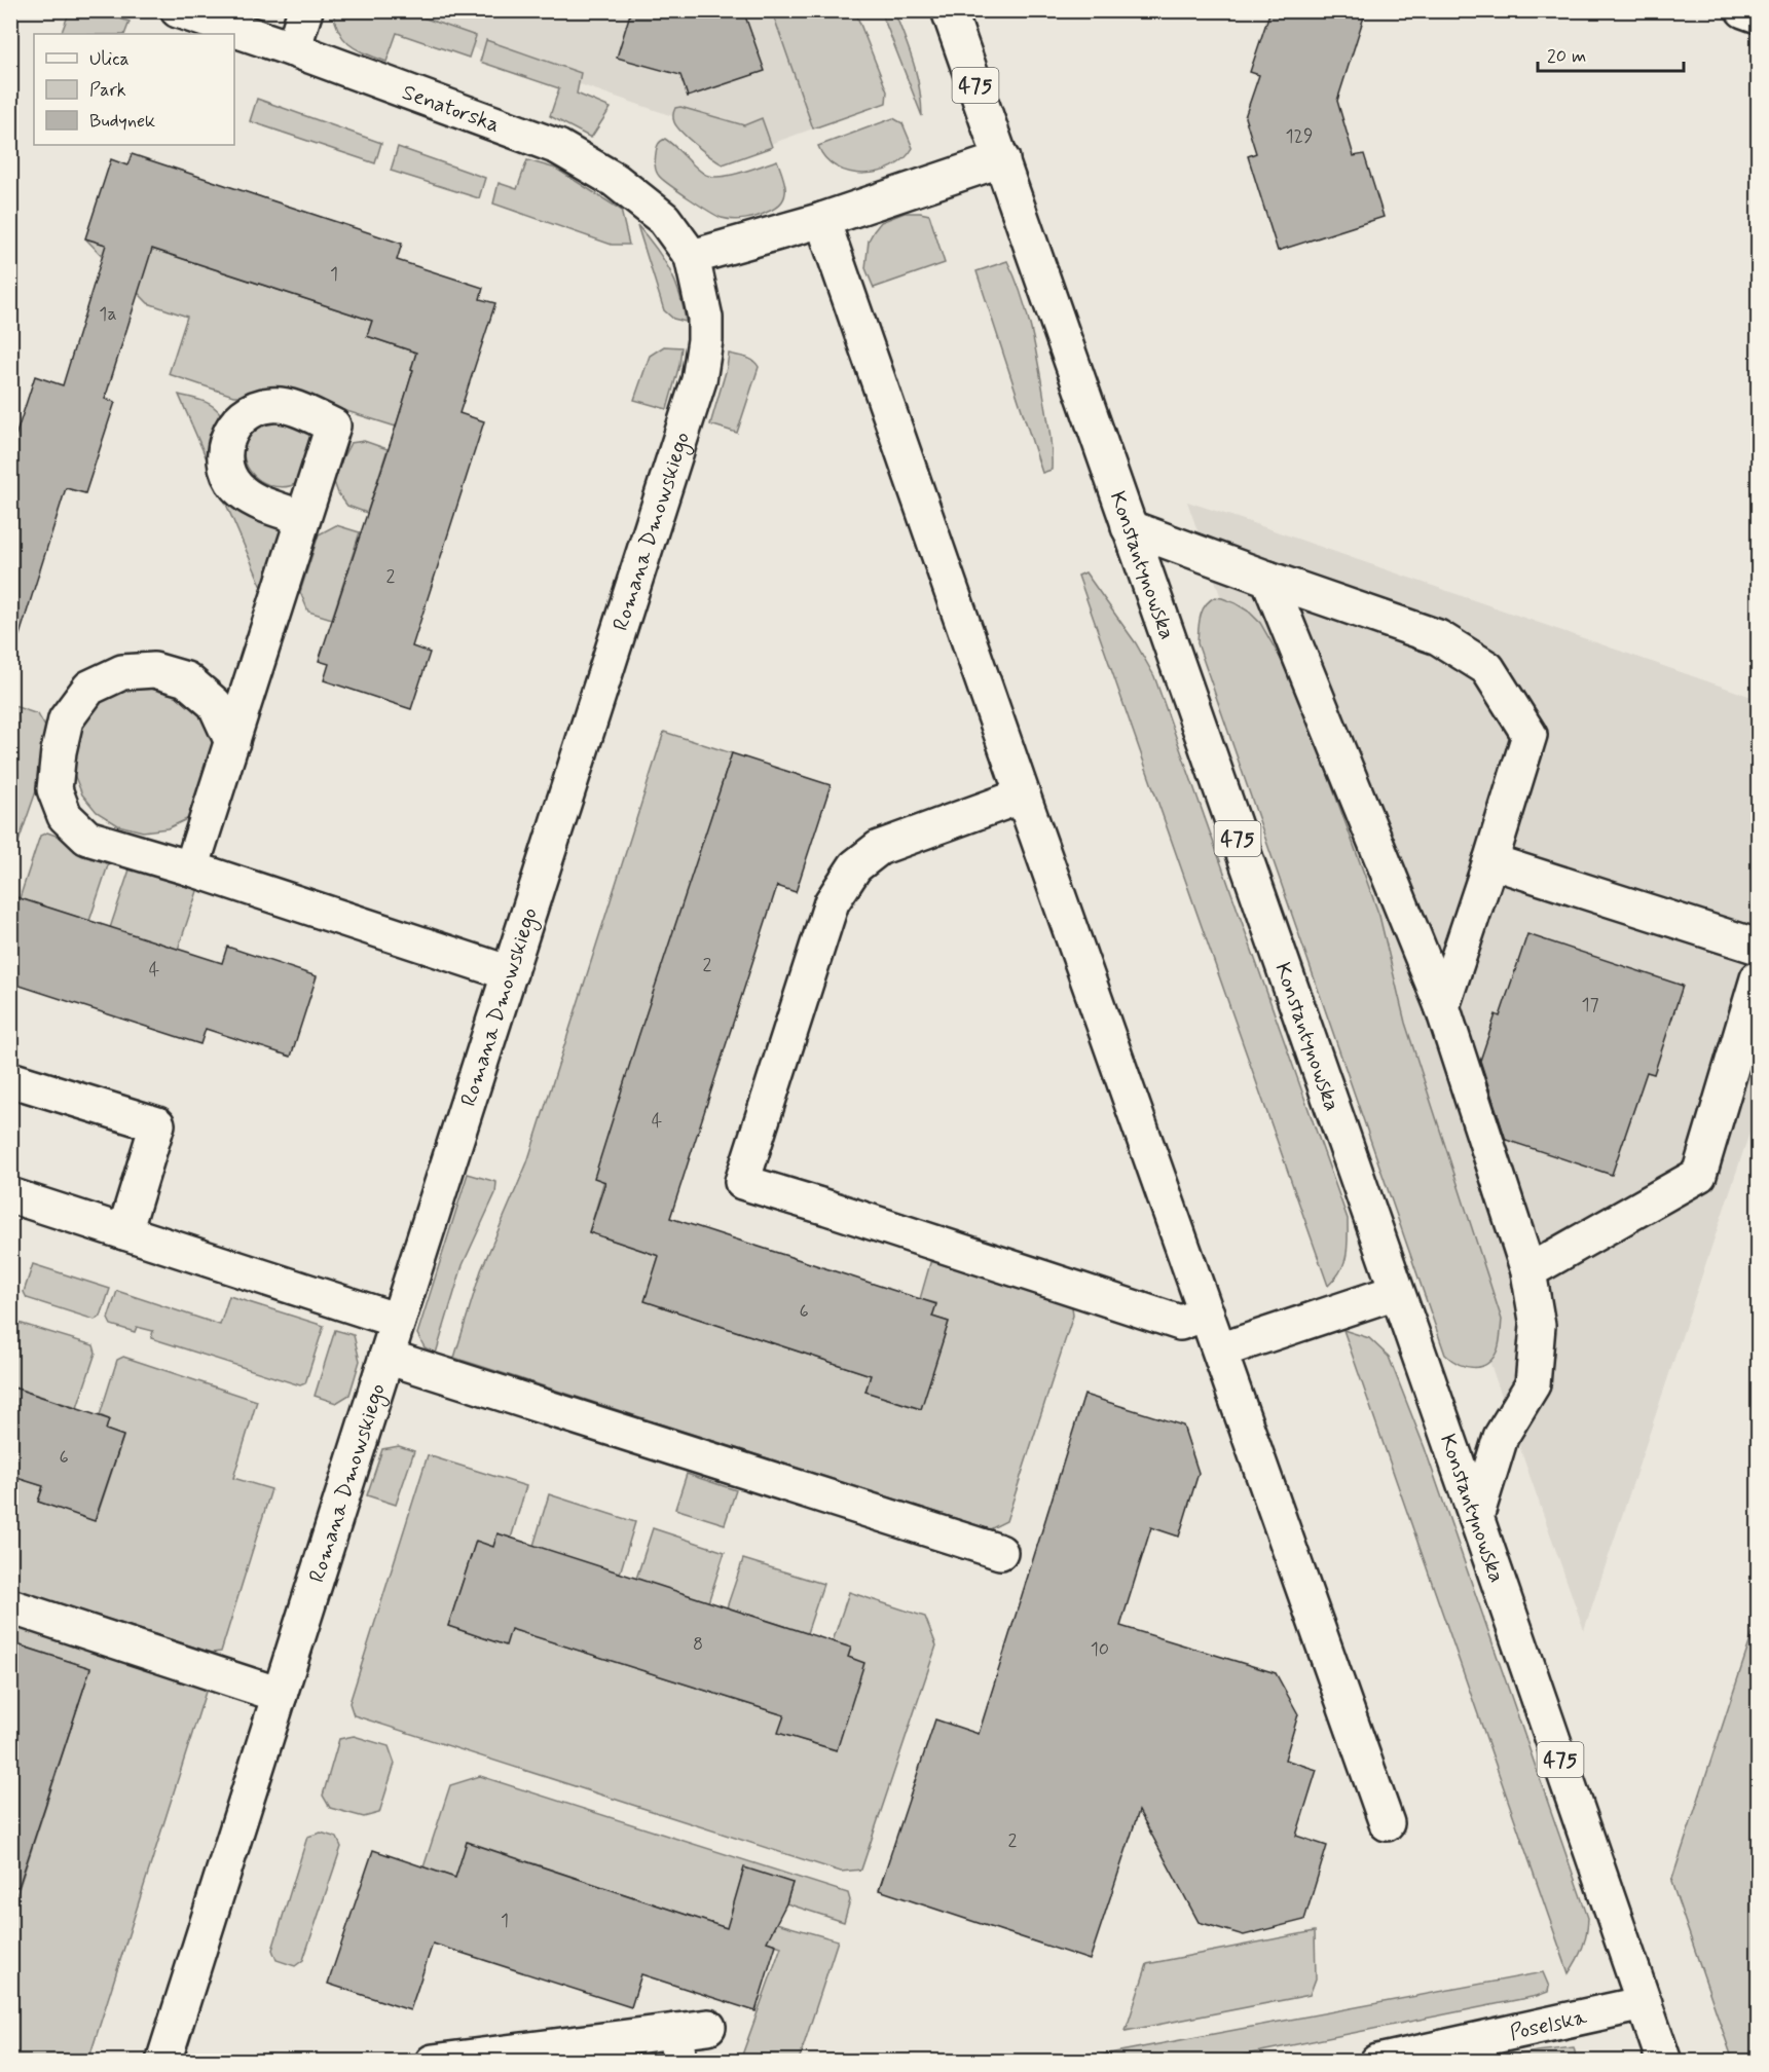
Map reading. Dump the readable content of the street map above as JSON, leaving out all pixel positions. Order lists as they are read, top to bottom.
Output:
{
  "streets": {
    "street": [
      "475",
      "Senatorska",
      "Romana Dmowskiego",
      "Konstantynowska",
      "Poselska"
    ]
  },
  "crossings": [
    ["Senatorska", "Romana Dmowskiego"],
    ["Konstantynowska", "Poselska"]
  ],
  "house_numbers": [
    "129",
    "1",
    "1a",
    "2",
    "2",
    "4",
    "17",
    "4",
    "6",
    "6",
    "8",
    "10",
    "2",
    "1"
  ],
  "legend": ["Ulica", "Park", "Budynek"],
  "scale_bar": "20 m"
}
